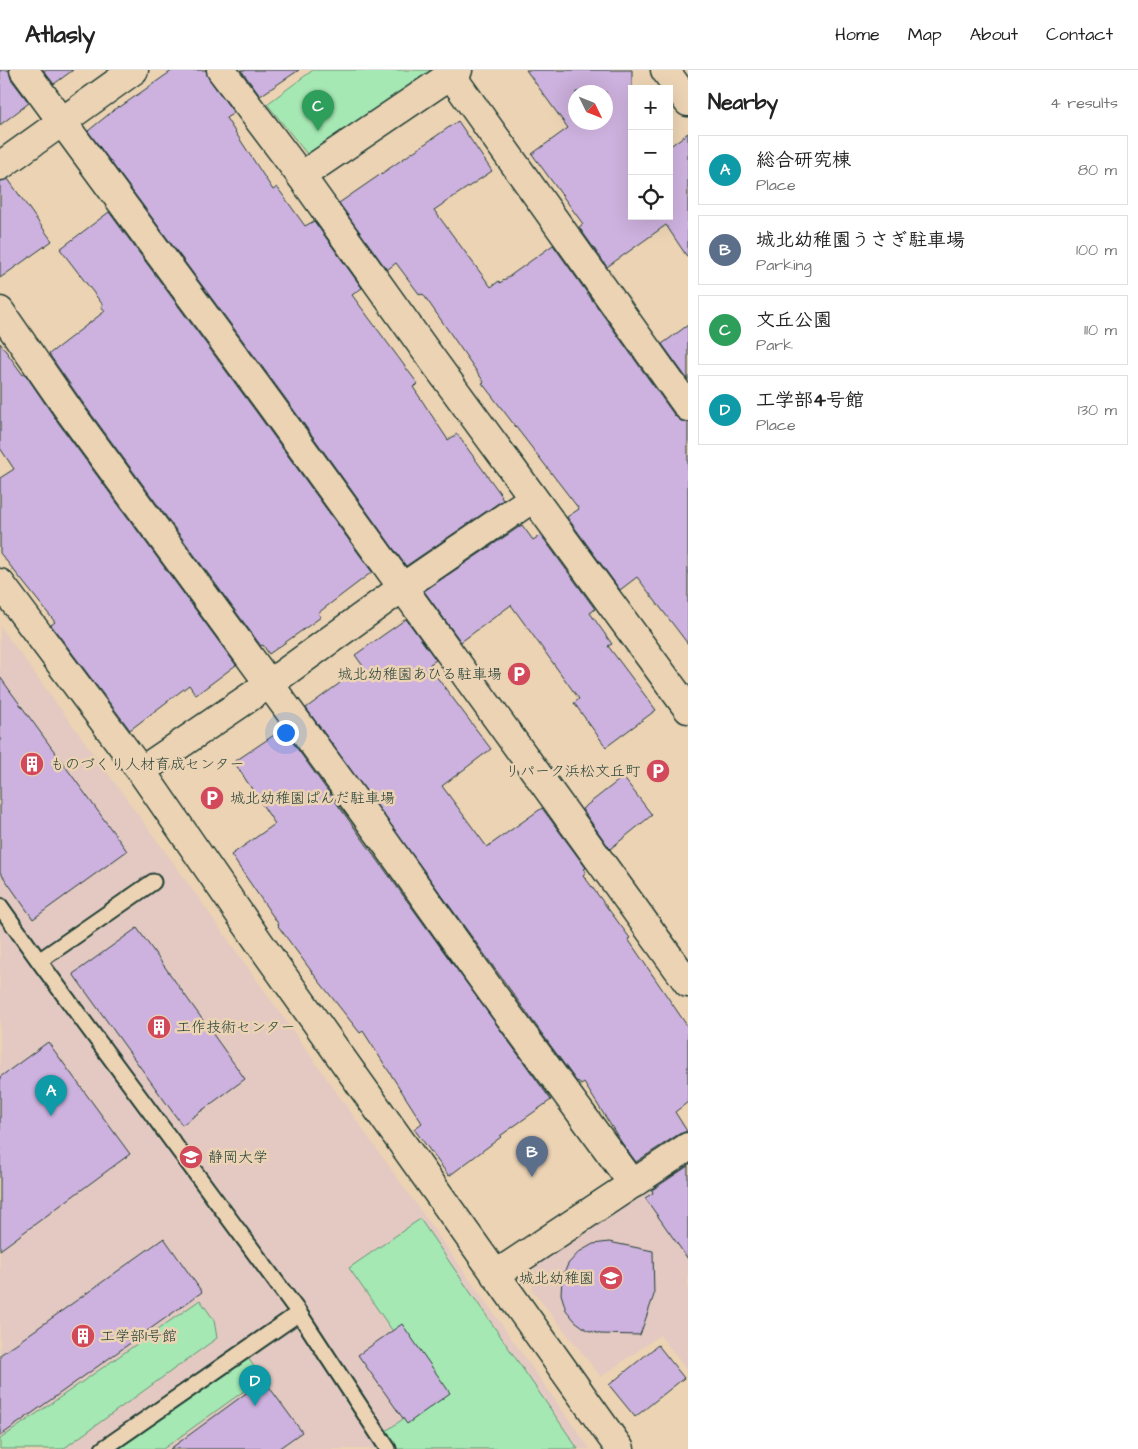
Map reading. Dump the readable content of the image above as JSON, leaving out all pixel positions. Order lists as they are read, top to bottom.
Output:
{
  "places": {
    "parking": ["城北幼稚園あひる駐車場", "リパーク浜松文丘町", "城北幼稚園ぱんだ駐車場"],
    "building": ["ものづくり人材育成センター", "工作技術センター", "工学部1号館"],
    "school or university": ["静岡大学", "城北幼稚園"]
  },
  "north": "bottom right",
  "page": {
    "header": "Atlasly",
    "nav": [
      "Home",
      "Map",
      "About",
      "Contact"
    ],
    "heading": ["Nearby", "4 results"],
    "map_buttons": ["+", "−"],
    "pins": [
      "C",
      "A",
      "B",
      "D"
    ],
    "list": [
      {
        "mark": "A",
        "name": "総合研究棟",
        "note": "Place",
        "value": "80 m"
      },
      {
        "mark": "B",
        "name": "城北幼稚園うさぎ駐車場",
        "note": "Parking",
        "value": "100 m"
      },
      {
        "mark": "C",
        "name": "文丘公園",
        "note": "Park",
        "value": "110 m"
      },
      {
        "mark": "D",
        "name": "工学部4号館",
        "note": "Place",
        "value": "130 m"
      }
    ]
  }
}
